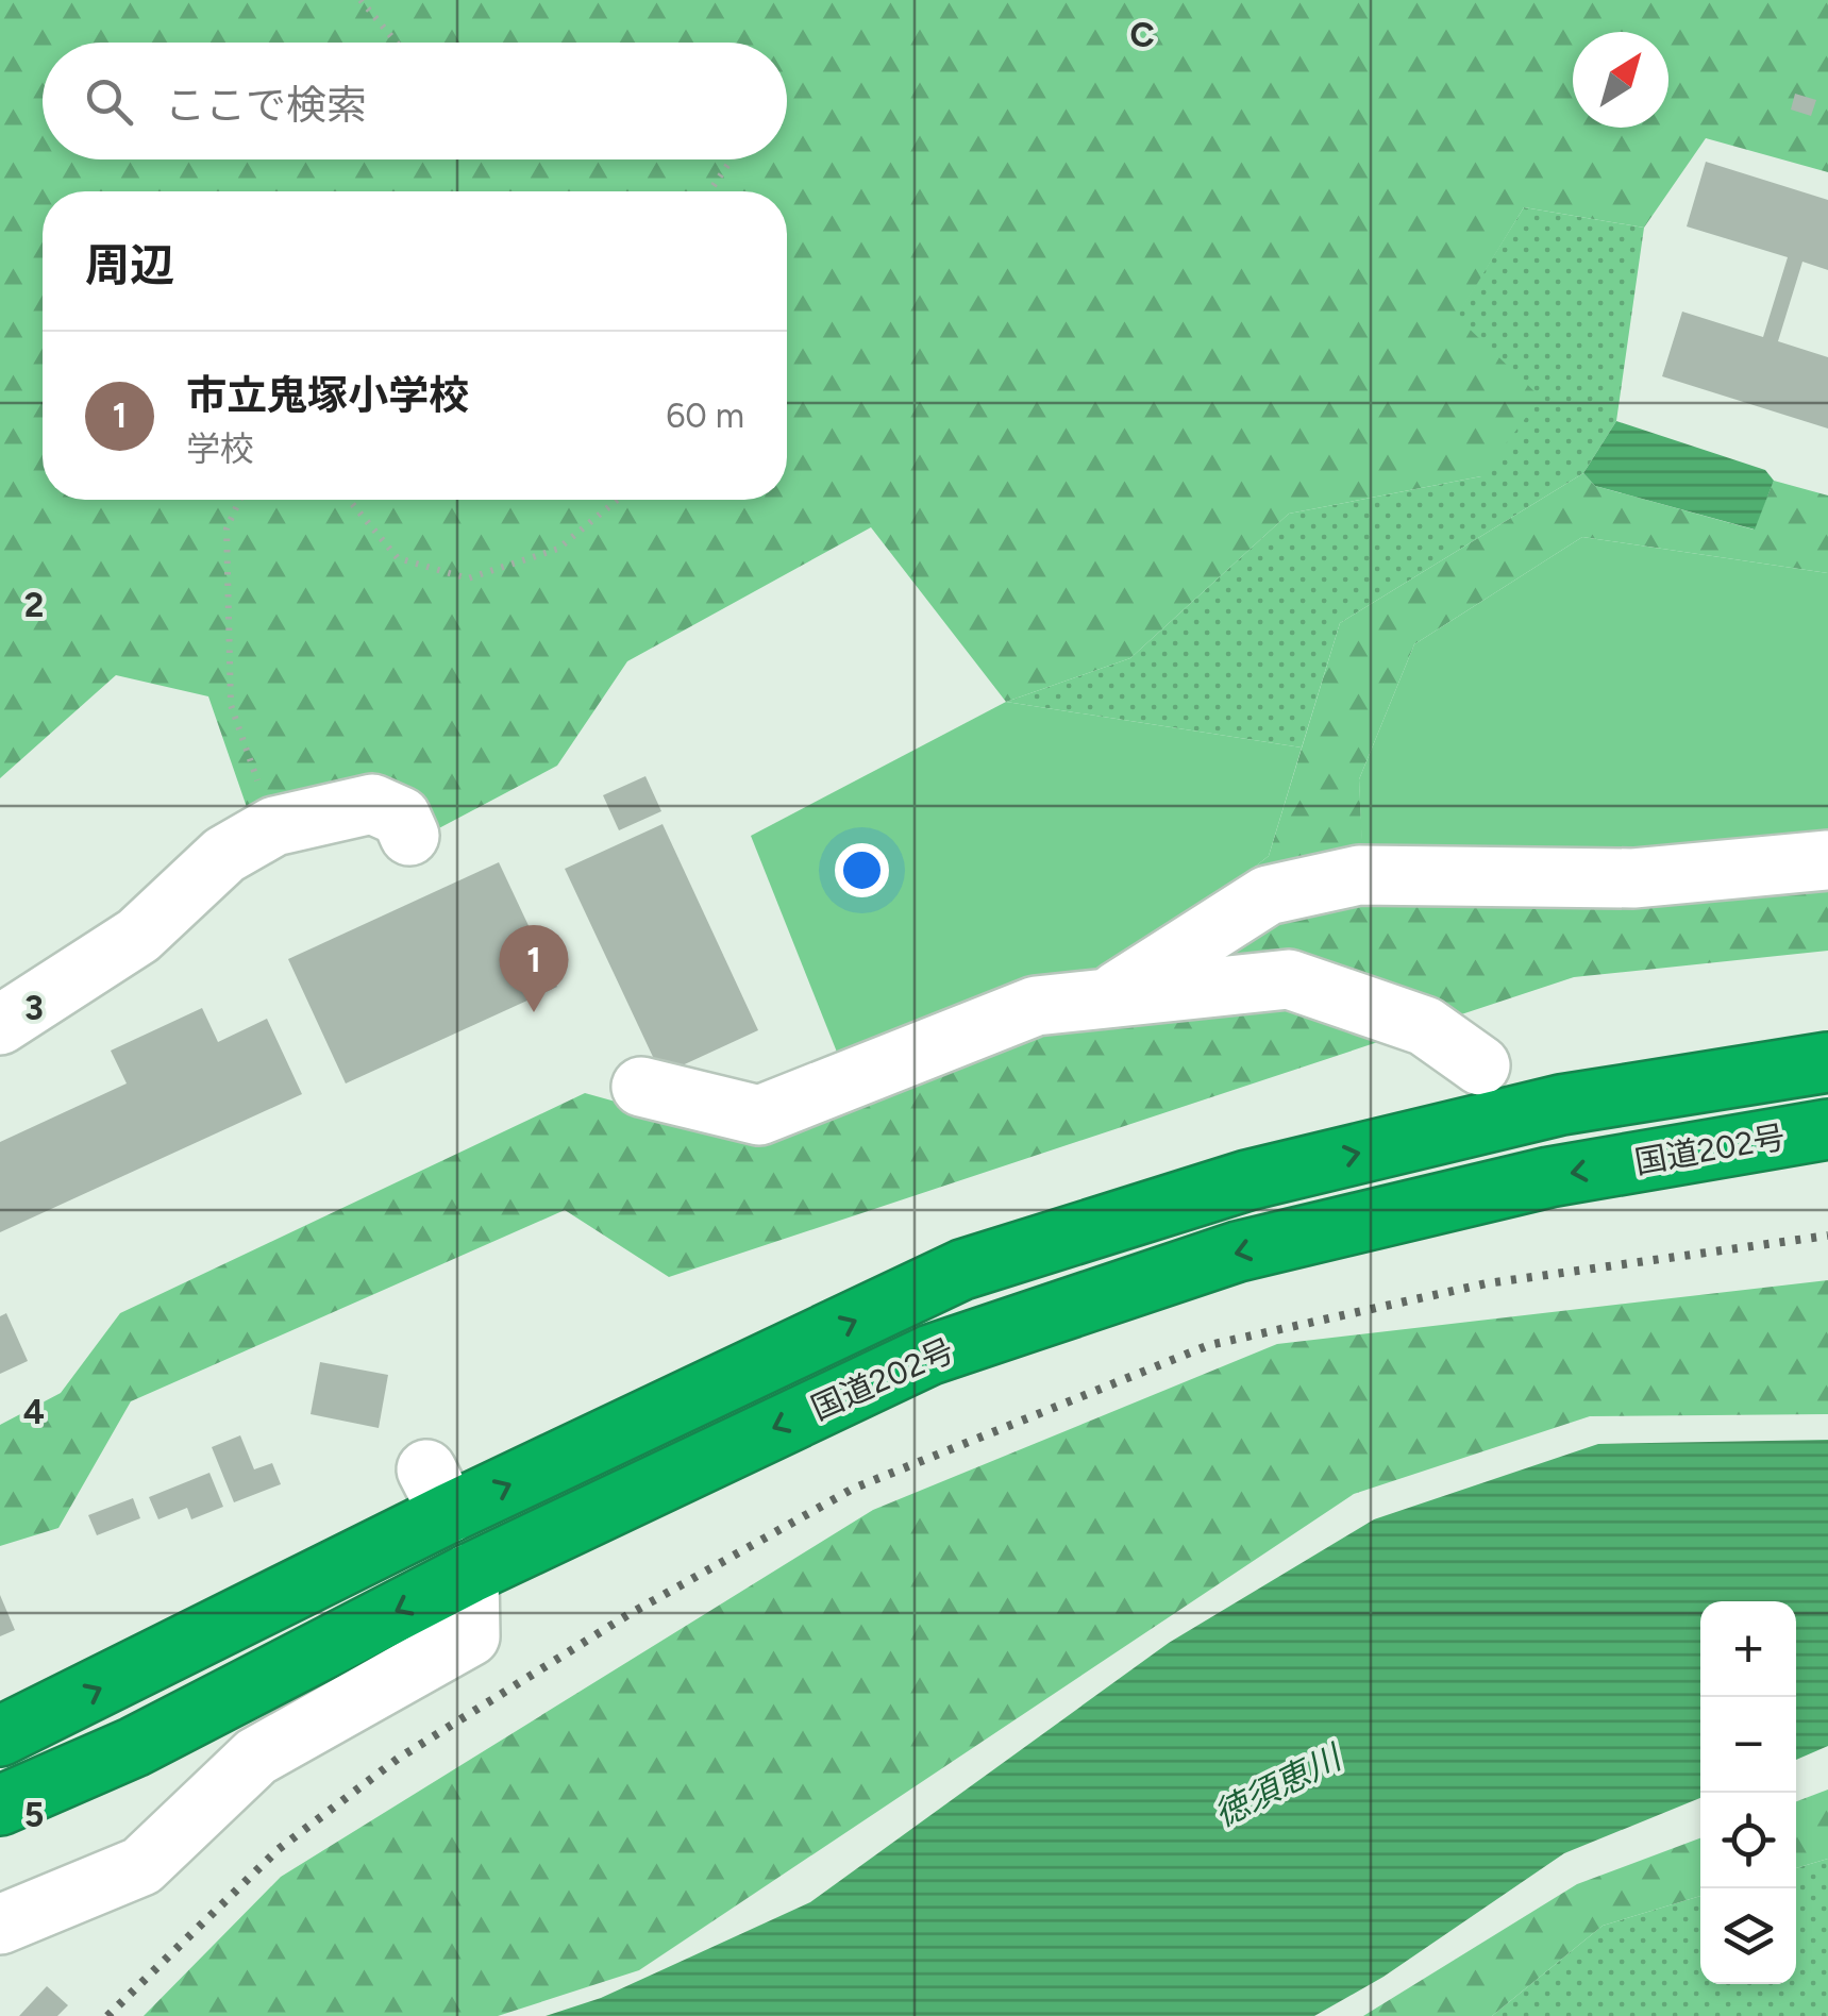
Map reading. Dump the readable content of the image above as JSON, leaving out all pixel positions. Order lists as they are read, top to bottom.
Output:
{
  "streets": {
    "highway": ["国道202号"]
  },
  "water": ["徳須恵川"],
  "north": "top right",
  "page": {
    "search": "ここで検索",
    "heading": "周辺",
    "list": [
      {
        "mark": "1",
        "name": "市立鬼塚小学校",
        "note": "学校",
        "value": "60 m"
      }
    ],
    "pins": "1",
    "map_buttons": ["+", "−"]
  },
  "grid": {
    "columns": ["C"],
    "rows": [
      "2",
      "3",
      "4",
      "5"
    ]
  }
}
